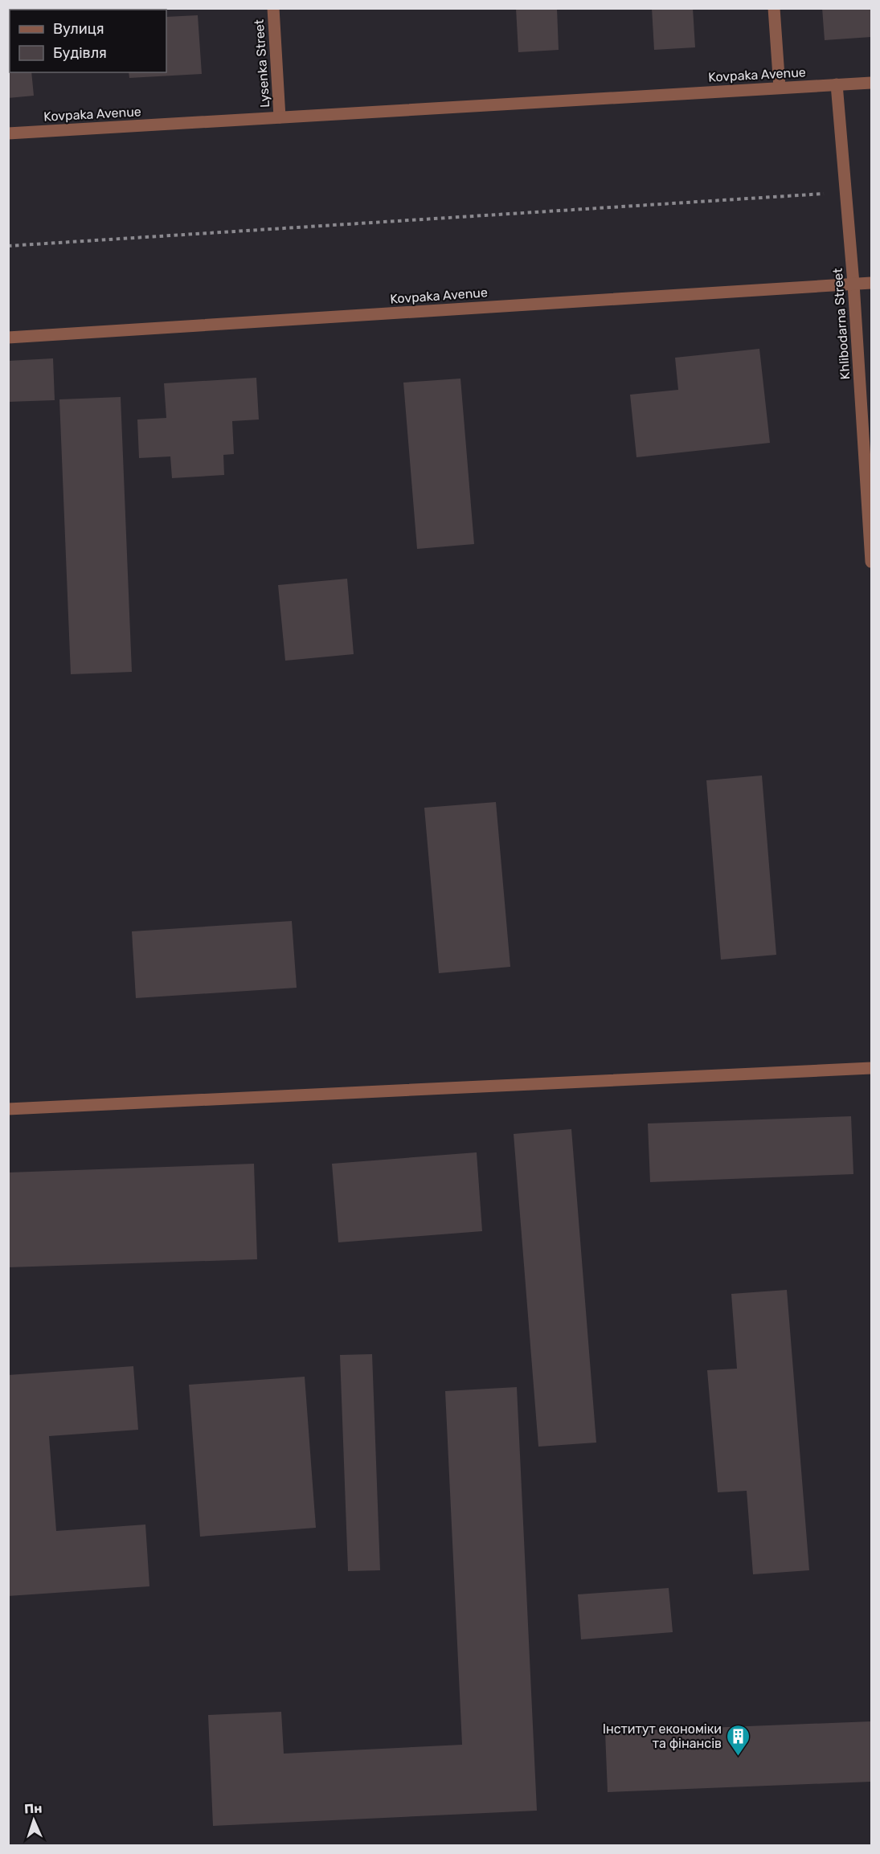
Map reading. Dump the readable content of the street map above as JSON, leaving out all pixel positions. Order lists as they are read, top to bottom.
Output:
{
  "streets": {
    "street": ["Lysenka Street", "Kovpaka Avenue", "Khlibodarna Street"]
  },
  "crossings": [
    ["Lysenka Street", "Kovpaka Avenue"],
    ["Kovpaka Avenue", "Khlibodarna Street"]
  ],
  "places": {
    "building": ["Інститут економіки та фінансів"]
  },
  "legend": ["Вулиця", "Будівля"],
  "north": "top"
}
